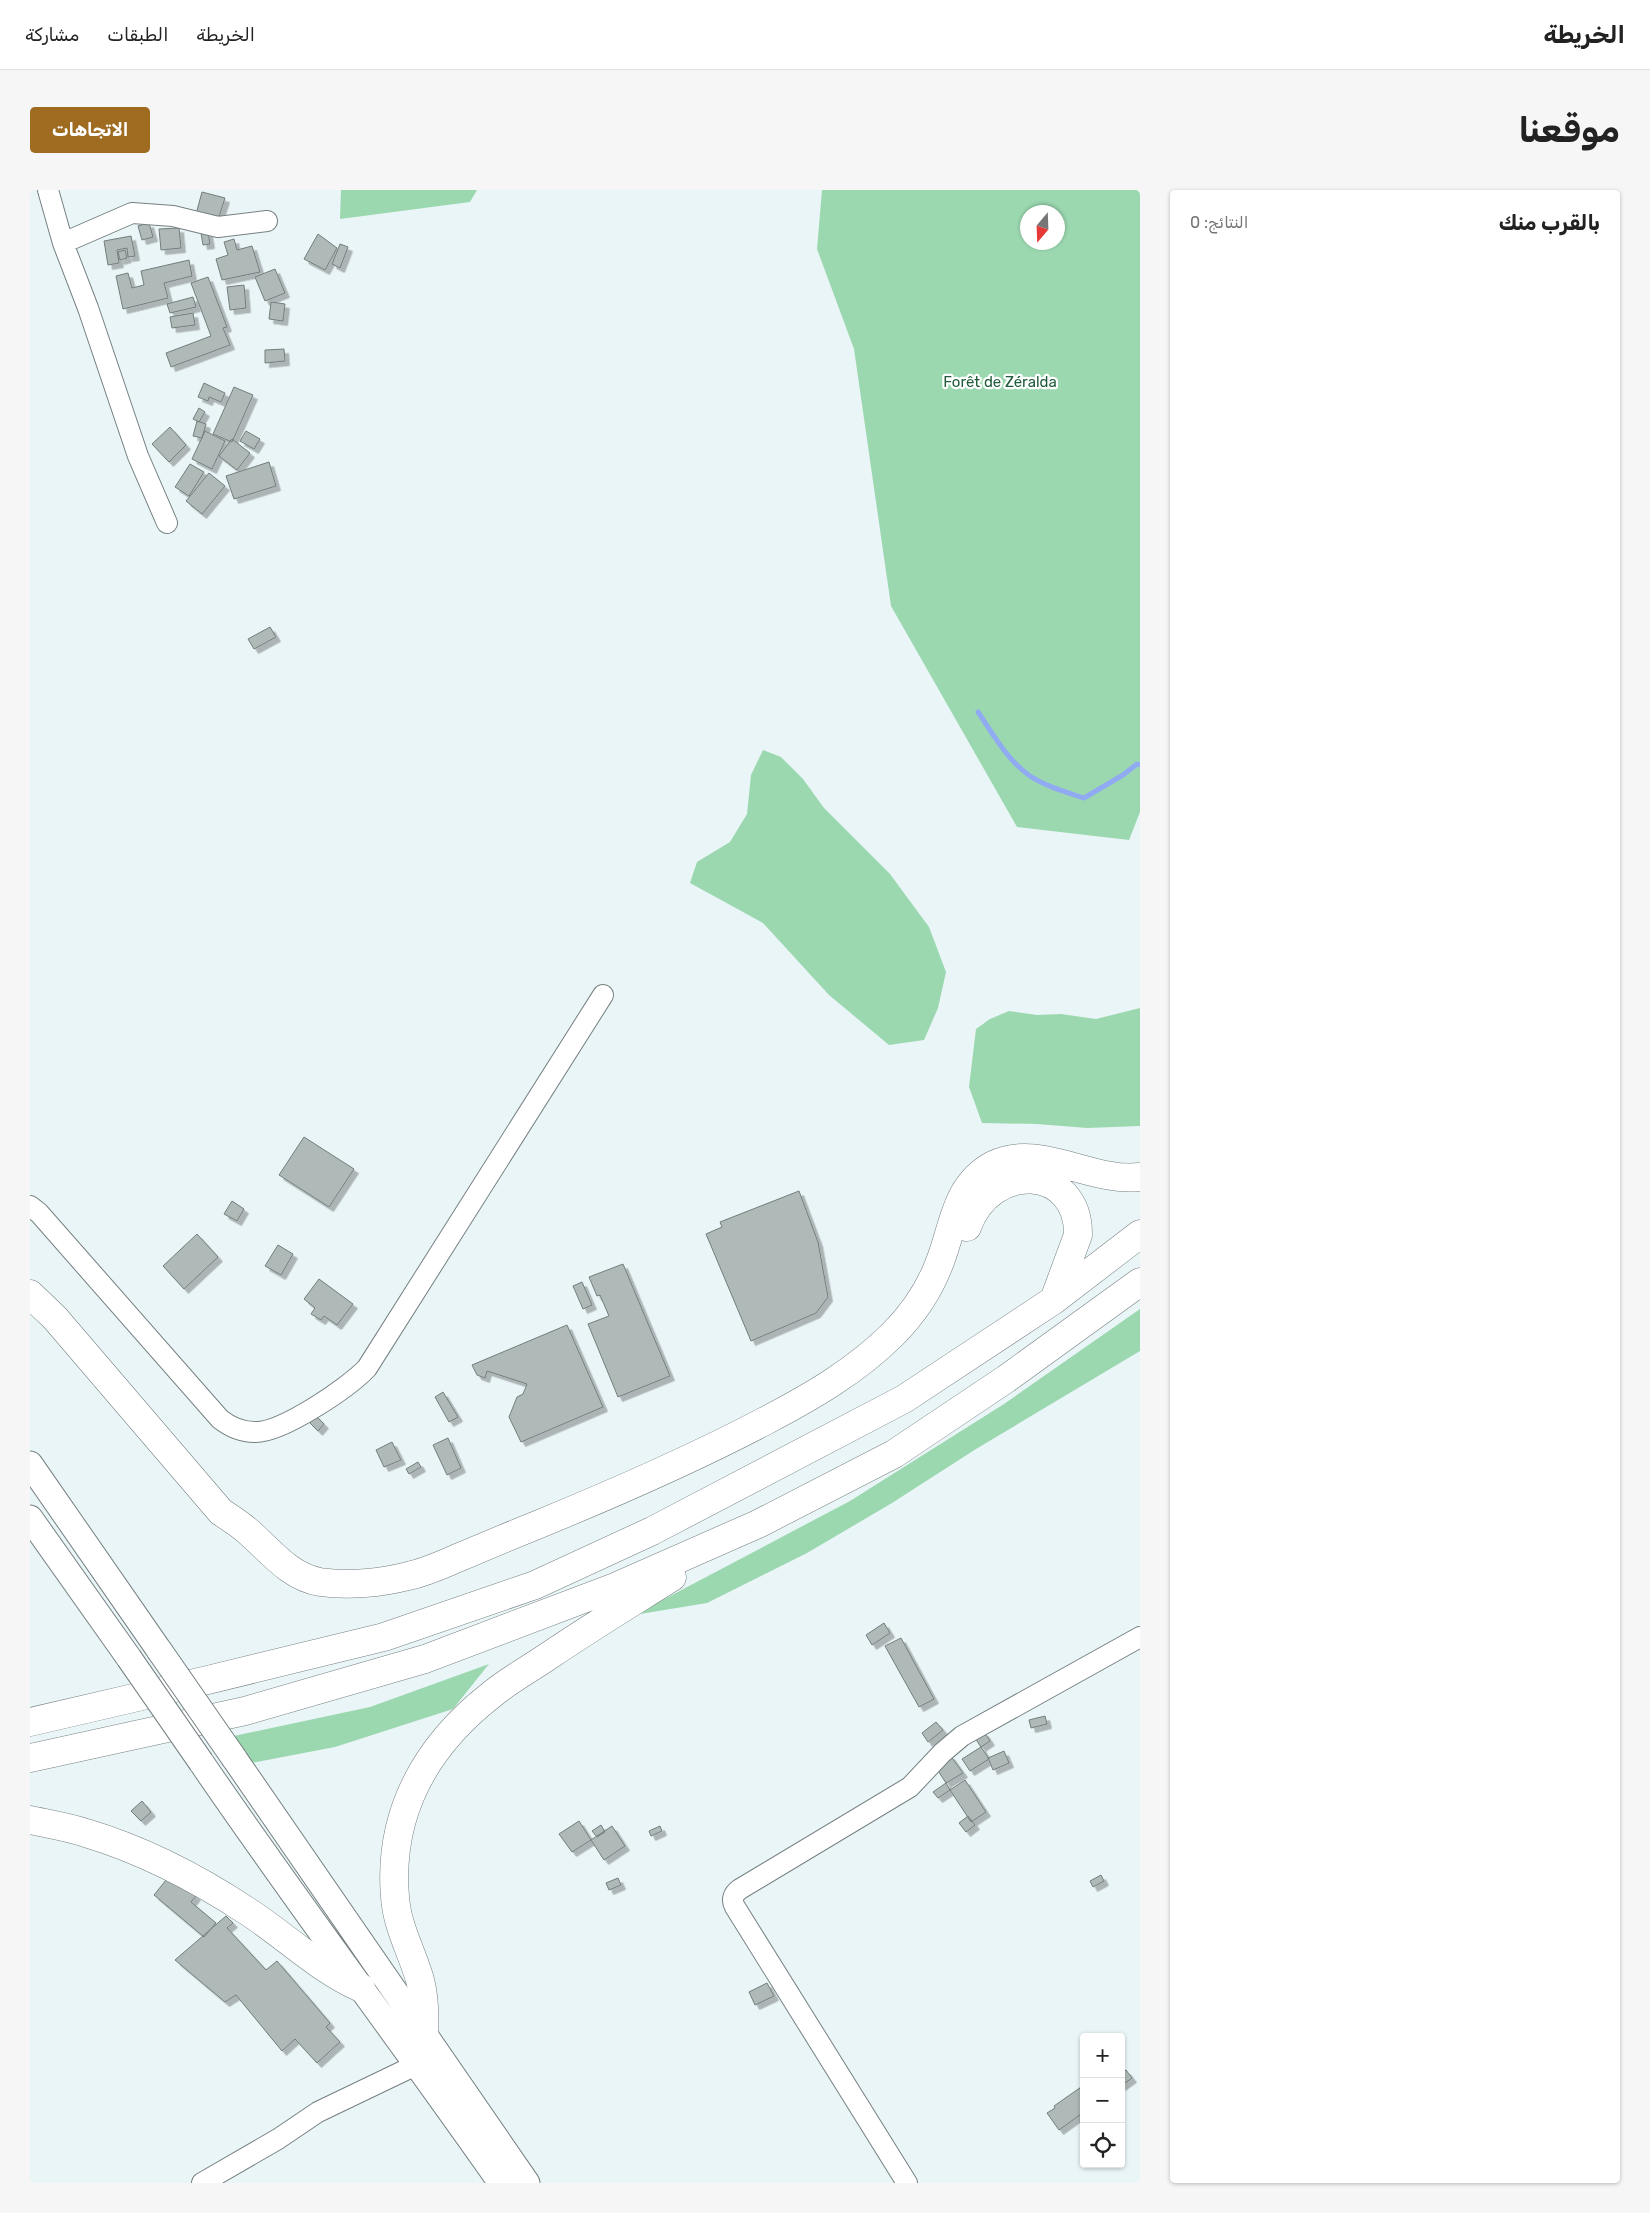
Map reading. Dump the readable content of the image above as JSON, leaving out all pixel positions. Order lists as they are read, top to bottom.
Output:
{
  "parks": ["Forêt de Zéralda"],
  "north": "bottom",
  "page": {
    "header": "الخريطة",
    "nav": ["الخريطة", "الطبقات", "مشاركة"],
    "buttons": "الاتجاهات",
    "title": "موقعنا",
    "heading": ["بالقرب منك", "النتائج: 0"],
    "map_buttons": ["+", "−"]
  }
}
